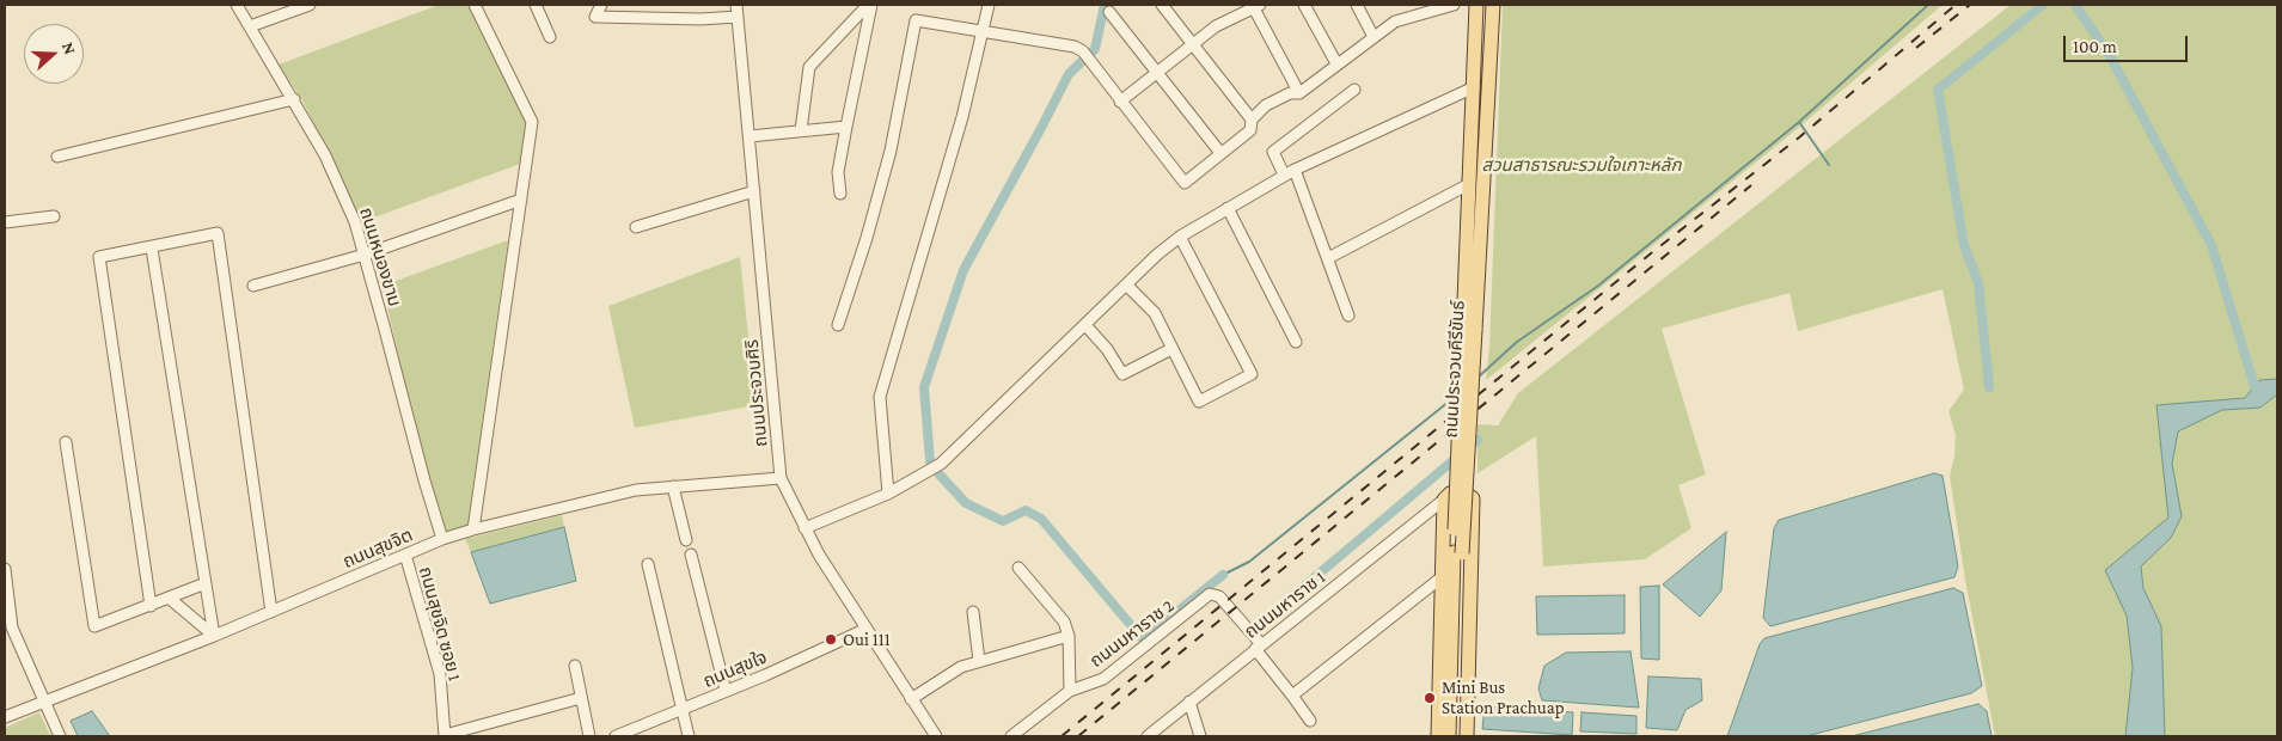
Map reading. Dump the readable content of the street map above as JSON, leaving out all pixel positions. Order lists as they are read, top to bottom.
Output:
{
  "streets": {
    "main road": ["ถนนประจวบคีรีขันธ์"],
    "street": [
      "ถนนหนองขาม",
      "ถนนประจวบศิริ",
      "ถนนสุขจิต",
      "ถนนมหาราช 1",
      "ถนนสุขจิต ซอย 1",
      "ถนนมหาราช 2",
      "ถนนสุขใจ"
    ]
  },
  "crossings": [
    ["ถนนหนองขาม", "ถนนสุขจิต"],
    ["ถนนประจวบศิริ", "ถนนสุขจิต"],
    ["ถนนประจวบศิริ", "ถนนสุขใจ"],
    ["ถนนสุขจิต", "ถนนสุขจิต ซอย 1"],
    ["ถนนมหาราช 1", "ถนนมหาราช 2"]
  ],
  "parks": ["สวนสาธารณะรวมใจเกาะหลัก"],
  "places": ["Oui 111", "Mini Bus Station Prachuap"],
  "scale_bar": "100 m",
  "north": "right"
}
